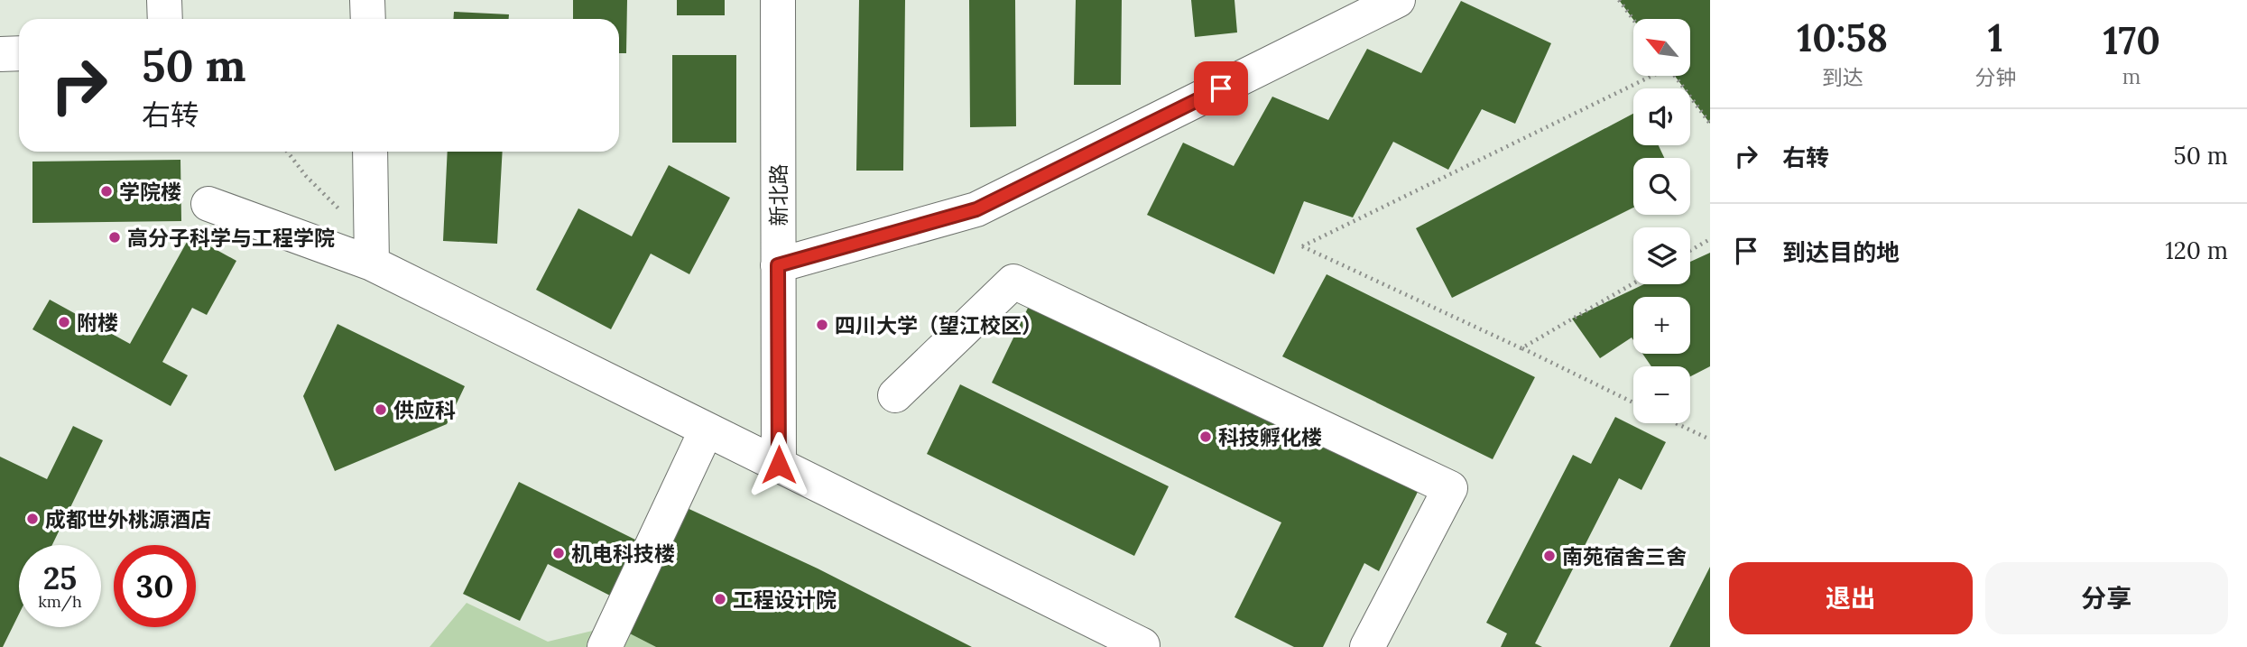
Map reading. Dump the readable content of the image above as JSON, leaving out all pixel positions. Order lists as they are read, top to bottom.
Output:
{
  "streets": {
    "street": ["新北路"]
  },
  "places": [
    "学院楼",
    "高分子科学与工程学院",
    "附楼",
    "四川大学（望江校区）",
    "供应科",
    "科技孵化楼",
    "成都世外桃源酒店",
    "机电科技楼",
    "南苑宿舍三舍",
    "工程设计院"
  ],
  "north": "top left",
  "page": {
    "eta": [
      "10:58",
      "到达",
      "1",
      "分钟",
      "170",
      "m"
    ],
    "map_buttons": ["+", "−"],
    "turn": ["50 m", "右转"],
    "list": [
      {
        "name": "右转",
        "value": "50 m"
      },
      {
        "name": "到达目的地",
        "value": "120 m"
      }
    ],
    "speed": "25 km/h",
    "limit": "30",
    "buttons": ["退出", "分享"]
  }
}
